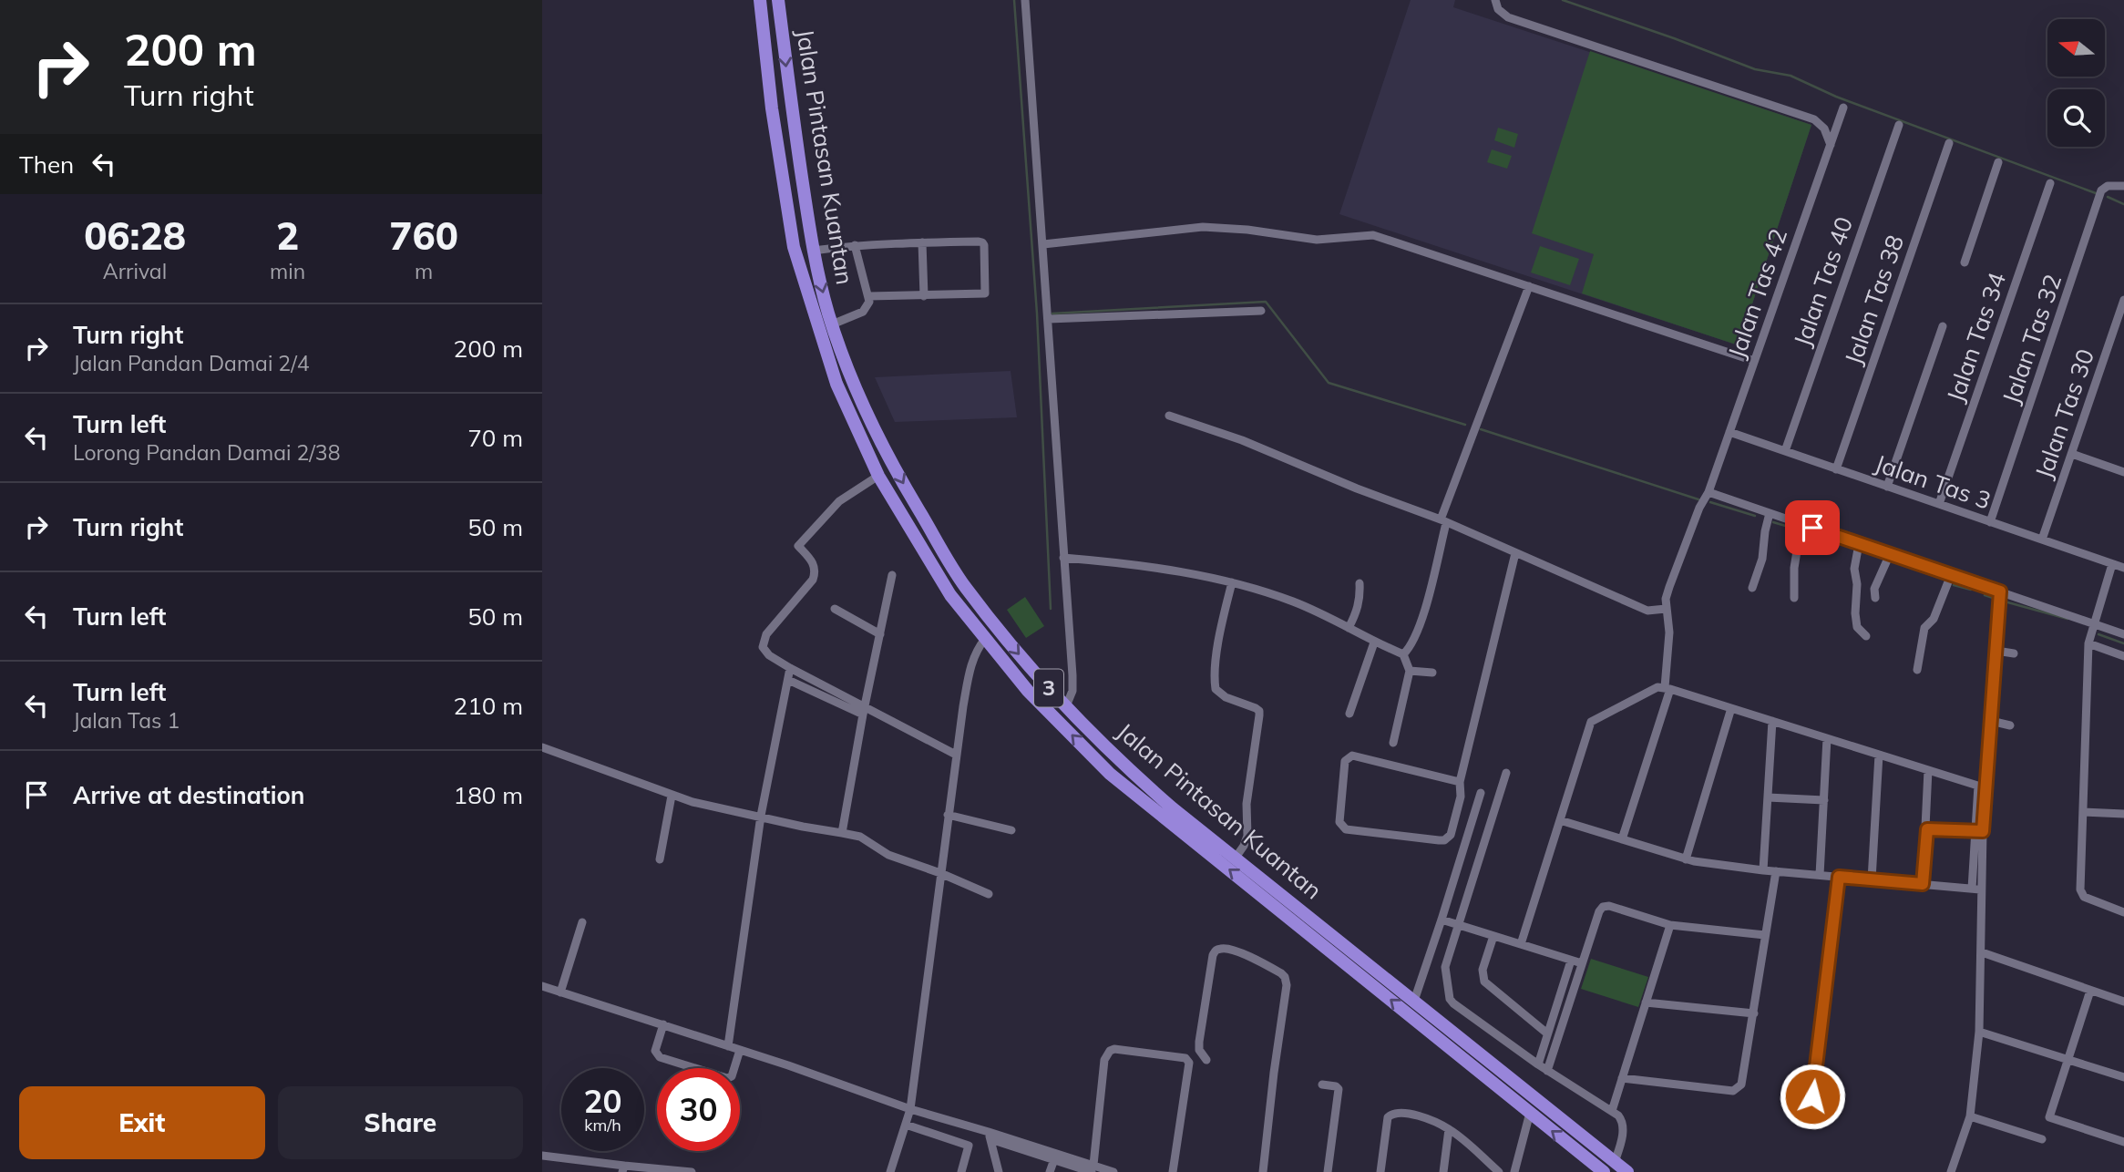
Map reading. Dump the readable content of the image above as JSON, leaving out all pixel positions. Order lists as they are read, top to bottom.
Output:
{
  "streets": {
    "highway": ["Jalan Pintasan Kuantan", "3"],
    "street": [
      "Jalan Tas 40",
      "Jalan Tas 42",
      "Jalan Tas 38",
      "Jalan Tas 34",
      "Jalan Tas 32",
      "Jalan Tas 30",
      "Jalan Tas 3"
    ]
  },
  "crossings": [
    ["Jalan Tas 40", "Jalan Tas 3"],
    ["Jalan Tas 42", "Jalan Tas 3"],
    ["Jalan Tas 38", "Jalan Tas 3"],
    ["Jalan Tas 34", "Jalan Tas 3"],
    ["Jalan Tas 32", "Jalan Tas 3"],
    ["Jalan Tas 30", "Jalan Tas 3"]
  ],
  "north": "left",
  "page": {
    "turn": ["200 m", "Turn right"],
    "then": "Then",
    "eta": [
      "06:28",
      "Arrival",
      "2",
      "min",
      "760",
      "m"
    ],
    "list": [
      {
        "name": "Turn right",
        "note": "Jalan Pandan Damai 2/4",
        "value": "200 m"
      },
      {
        "name": "Turn left",
        "note": "Lorong Pandan Damai 2/38",
        "value": "70 m"
      },
      {
        "name": "Turn right",
        "value": "50 m"
      },
      {
        "name": "Turn left",
        "value": "50 m"
      },
      {
        "name": "Turn left",
        "note": "Jalan Tas 1",
        "value": "210 m"
      },
      {
        "name": "Arrive at destination",
        "value": "180 m"
      }
    ],
    "speed": "20 km/h",
    "limit": "30",
    "buttons": ["Exit", "Share"]
  }
}
